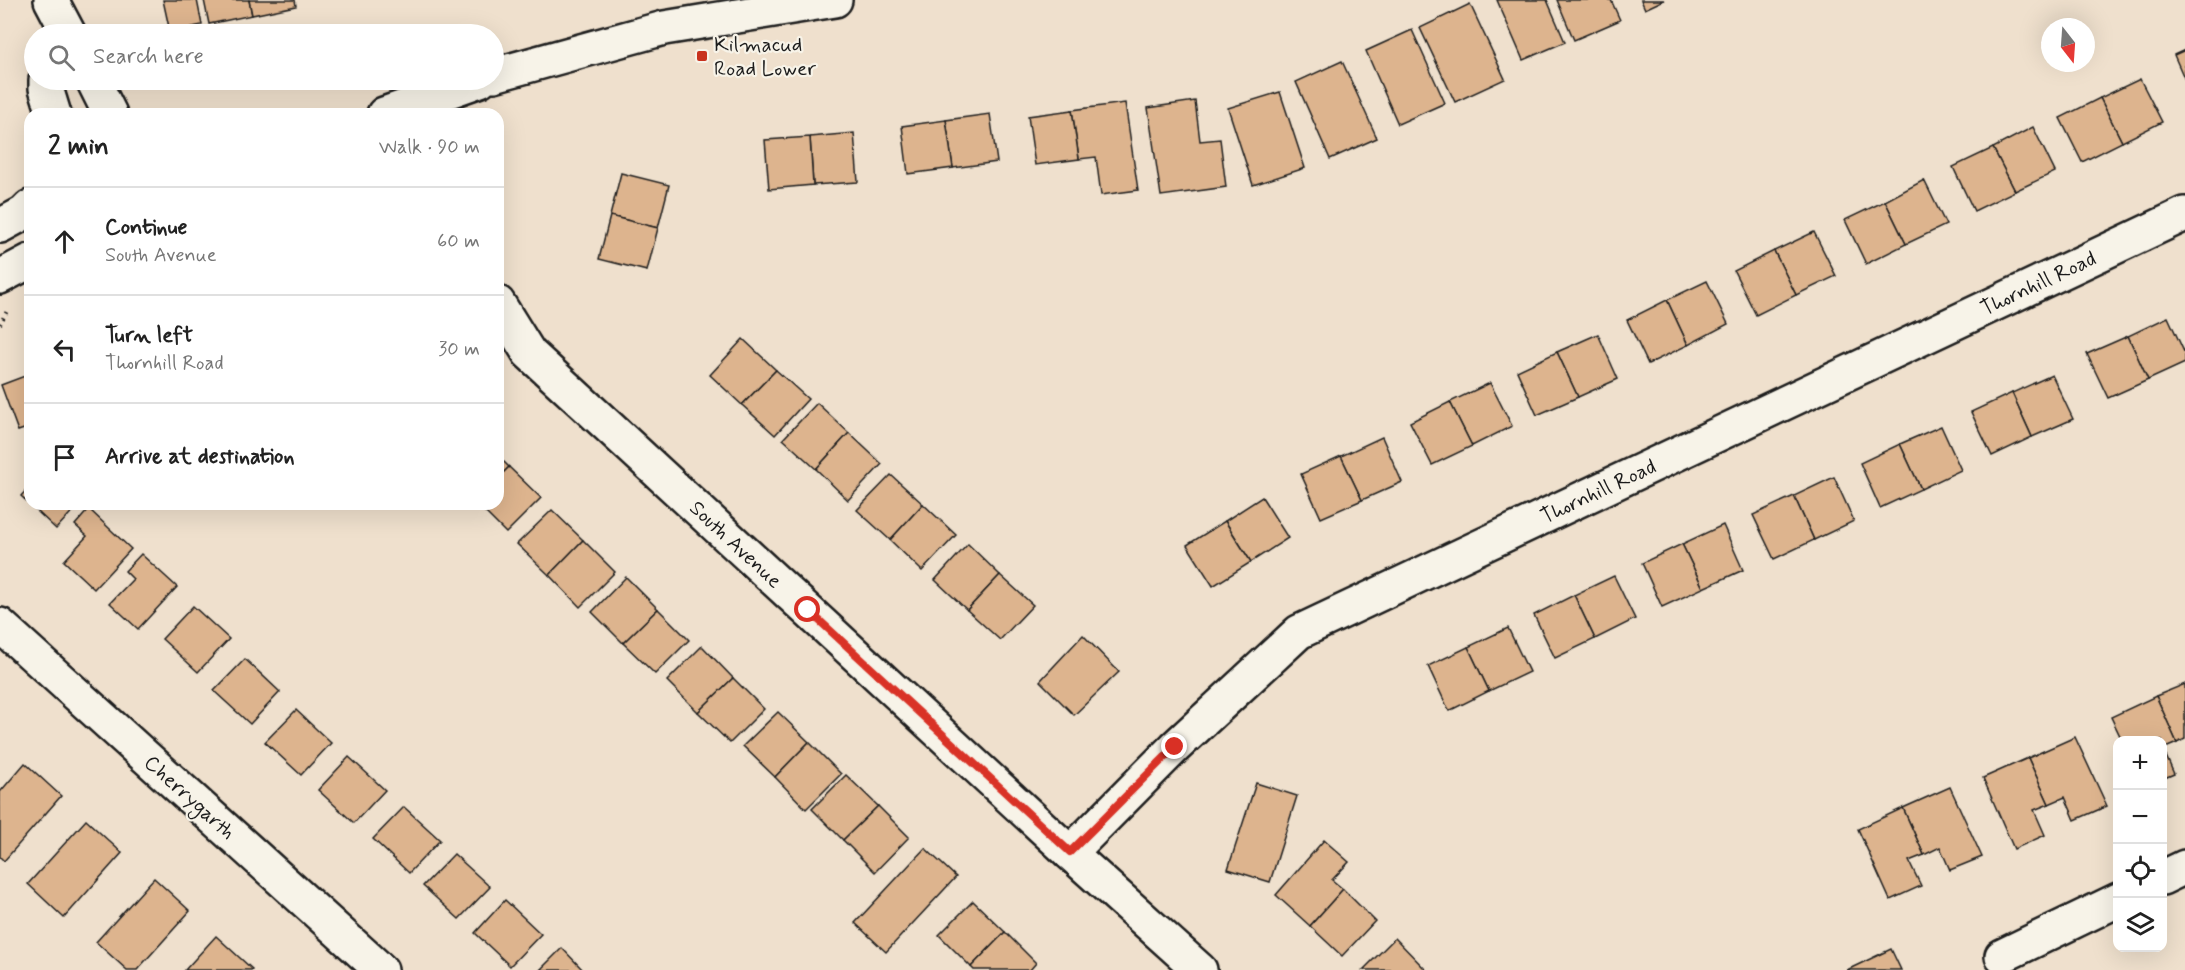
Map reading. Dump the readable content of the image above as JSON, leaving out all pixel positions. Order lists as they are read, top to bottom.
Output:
{
  "streets": {
    "street": ["Thornhill Road", "South Avenue", "Cherrygarth"]
  },
  "crossings": [
    ["Thornhill Road", "South Avenue"]
  ],
  "places": {
    "transit": ["Kilmacud Road Lower"]
  },
  "north": "bottom",
  "page": {
    "search": "Search here",
    "heading": ["2 min", "Walk · 90 m"],
    "list": [
      ["Continue", "South Avenue", "60 m"],
      ["Turn left", "Thornhill Road", "30 m"],
      "Arrive at destination"
    ],
    "map_buttons": ["+", "−"]
  }
}
